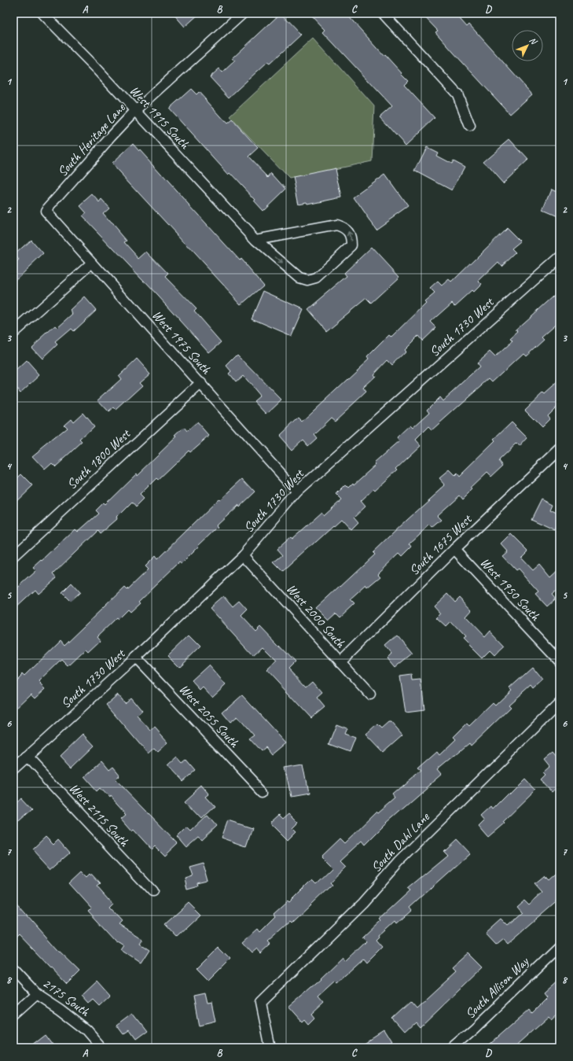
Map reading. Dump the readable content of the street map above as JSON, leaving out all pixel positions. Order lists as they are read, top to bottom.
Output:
{
  "streets": {
    "street": [
      "West 1915 South",
      "South Heritage Lane",
      "South 1730 West",
      "West 1975 South",
      "South 1800 West",
      "South 1675 West",
      "West 1950 South",
      "West 2000 South",
      "West 2055 South",
      "West 2115 South",
      "South Dahl Lane",
      "South Allison Way",
      "2175 South"
    ]
  },
  "crossings": [
    ["West 1915 South", "South Heritage Lane"],
    ["South Heritage Lane", "West 1975 South"],
    ["South 1730 West", "West 1975 South"],
    ["South 1730 West", "West 2000 South"],
    ["South 1730 West", "West 2055 South"],
    ["South 1730 West", "West 2115 South"],
    ["West 1975 South", "South 1800 West"],
    ["South 1675 West", "West 1950 South"],
    ["South 1675 West", "West 2000 South"]
  ],
  "north": "top right",
  "grid": {
    "columns": [
      "A",
      "B",
      "C",
      "D"
    ],
    "rows": [
      "1",
      "2",
      "3",
      "4",
      "5",
      "6",
      "7",
      "8"
    ]
  }
}
